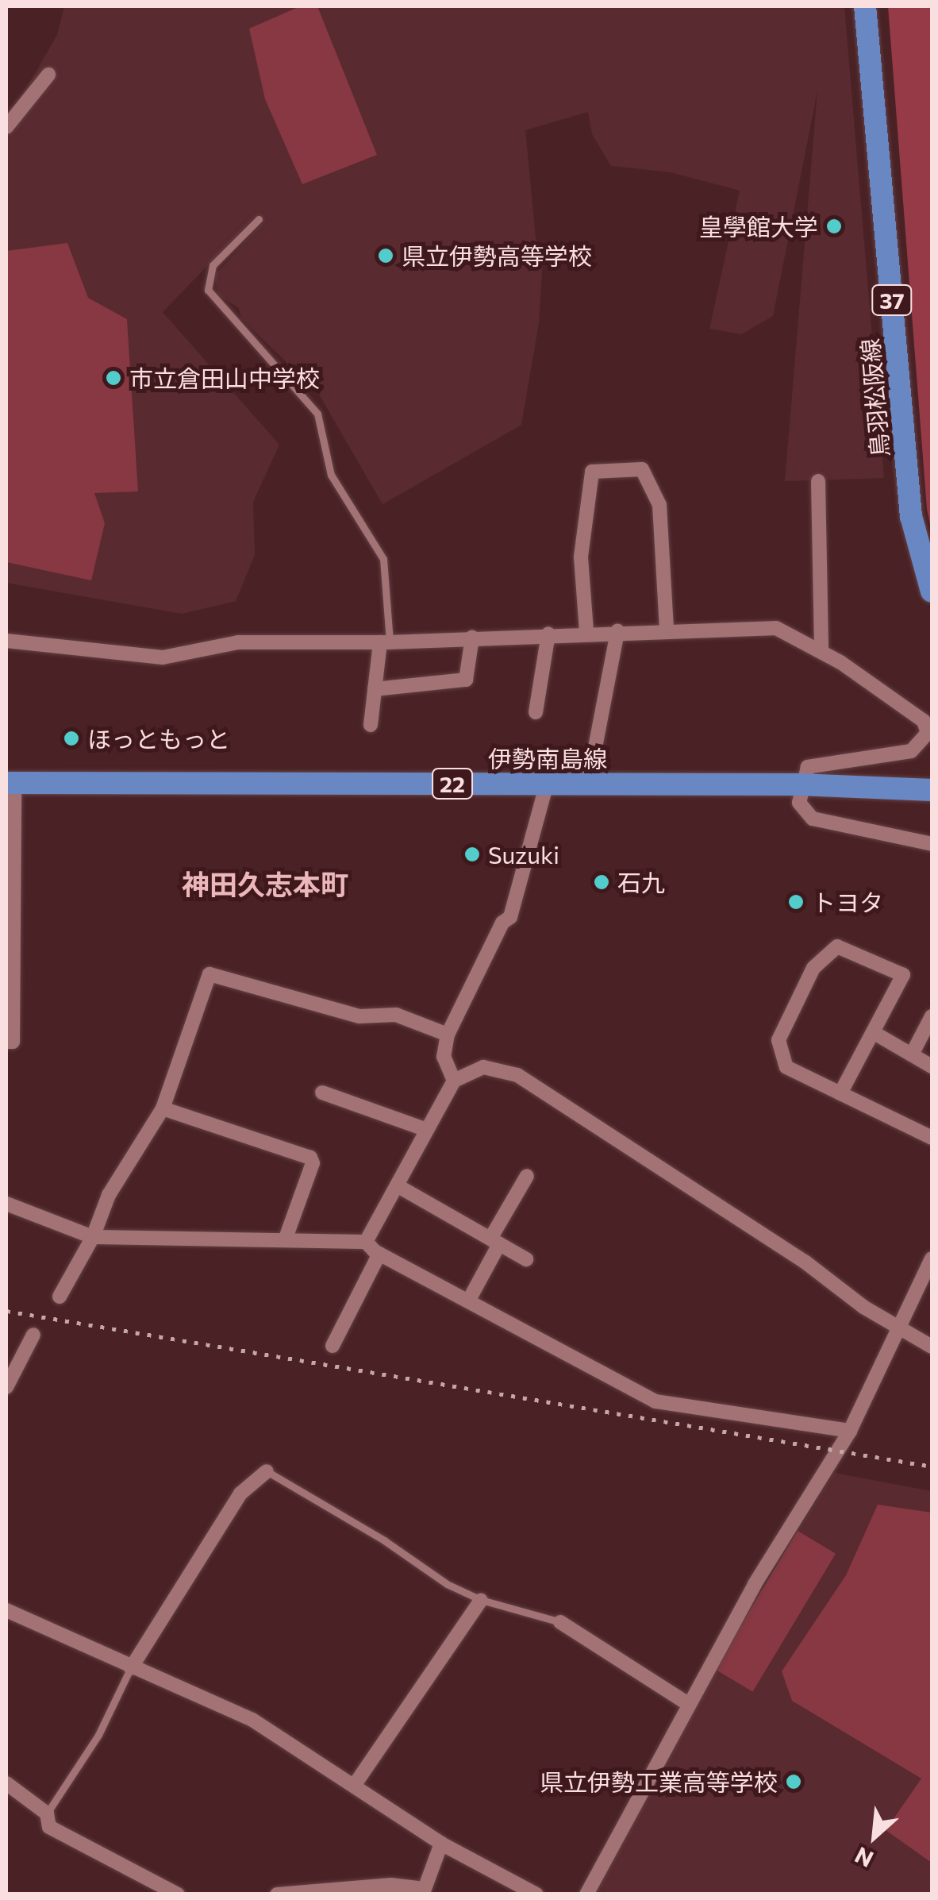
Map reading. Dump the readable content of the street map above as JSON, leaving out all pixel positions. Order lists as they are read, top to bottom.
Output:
{
  "streets": {
    "main road": [
      "37",
      "鳥羽松阪線",
      "伊勢南島線",
      "22"
    ]
  },
  "districts": ["神田久志本町"],
  "places": [
    "皇學館大学",
    "県立伊勢高等学校",
    "市立倉田山中学校",
    "ほっともっと",
    "Suzuki",
    "石九",
    "トヨタ",
    "県立伊勢工業高等学校"
  ],
  "north": "bottom left"
}
